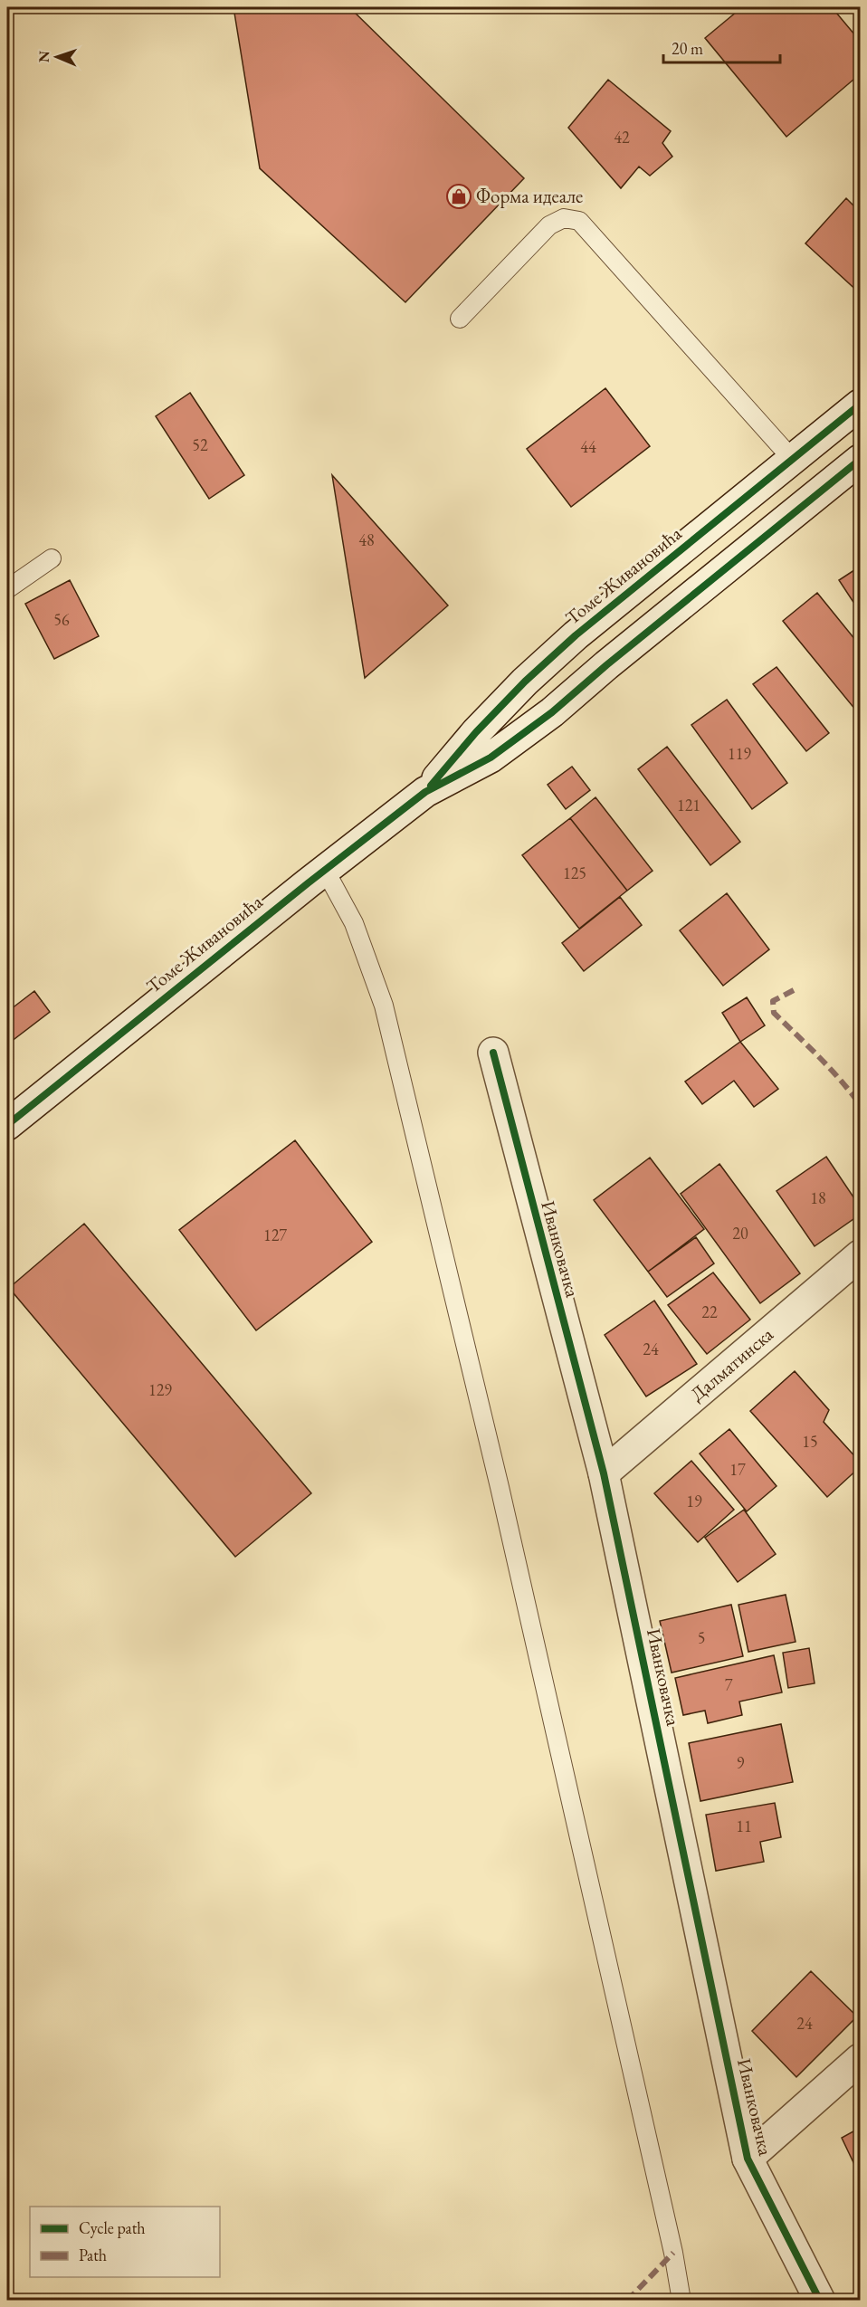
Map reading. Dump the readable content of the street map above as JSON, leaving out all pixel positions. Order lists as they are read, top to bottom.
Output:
{
  "streets": {
    "street": ["Томе Живановића", "Иванковачка", "Далматинска"]
  },
  "crossings": [
    ["Иванковачка", "Далматинска"]
  ],
  "places": {
    "shop": ["Форма идеале"]
  },
  "house_numbers": [
    "42",
    "52",
    "44",
    "48",
    "56",
    "119",
    "121",
    "125",
    "18",
    "20",
    "127",
    "22",
    "24",
    "129",
    "15",
    "17",
    "19",
    "5",
    "7",
    "9",
    "11",
    "24"
  ],
  "legend": ["Cycle path", "Path"],
  "scale_bar": "20 m",
  "north": "left"
}
